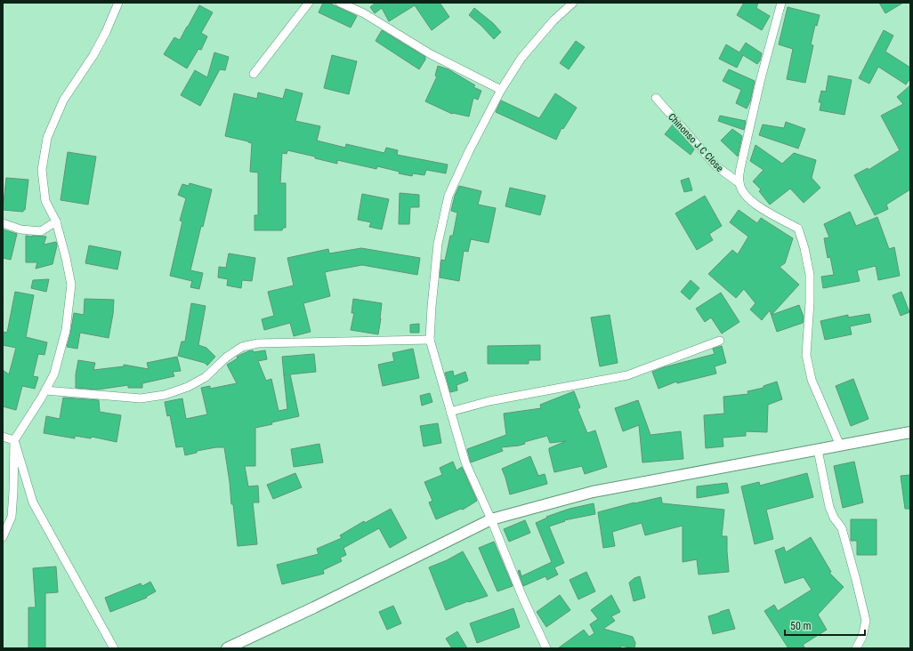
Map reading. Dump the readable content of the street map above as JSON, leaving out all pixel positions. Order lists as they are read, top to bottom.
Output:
{
  "streets": {
    "street": ["Chinonso J.C Close"]
  },
  "scale_bar": "50 m"
}
